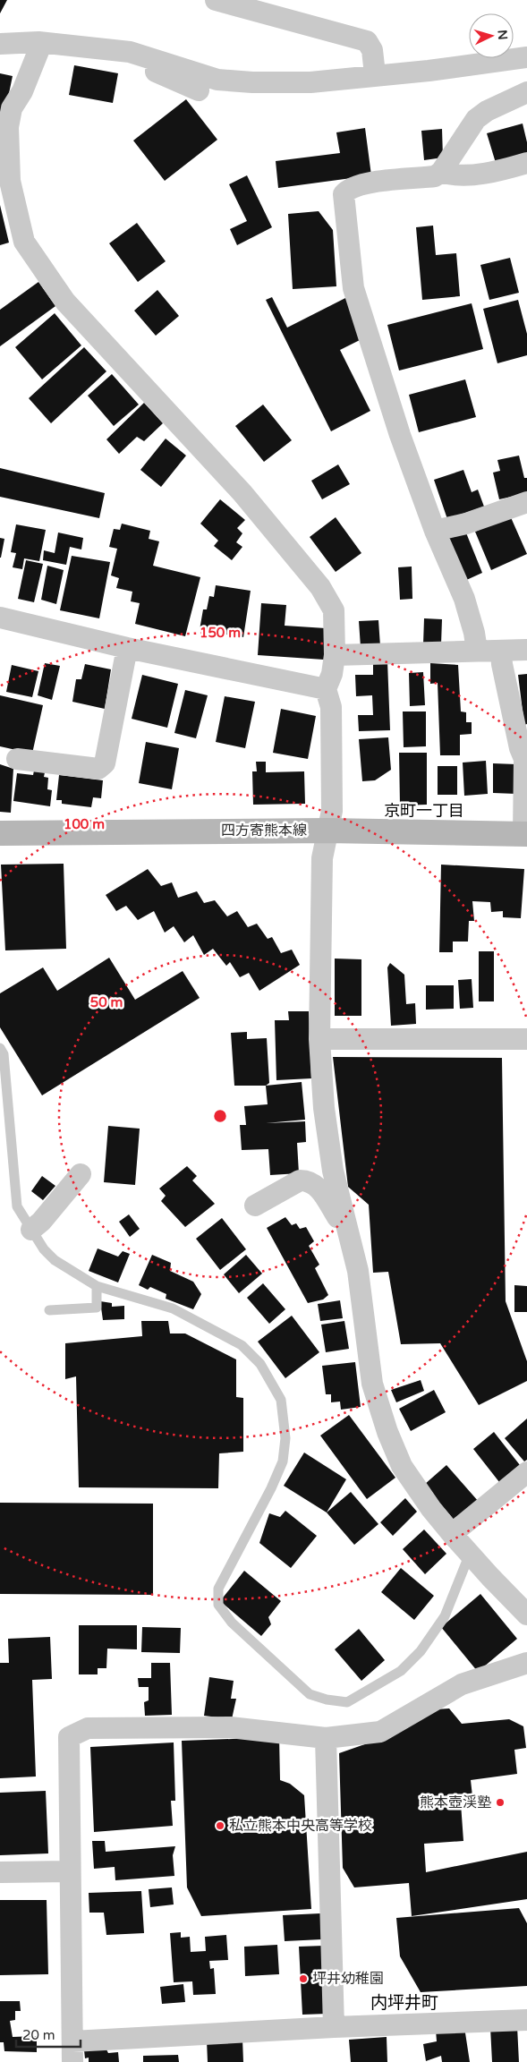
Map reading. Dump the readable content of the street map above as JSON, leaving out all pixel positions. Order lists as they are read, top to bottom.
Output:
{
  "streets": {
    "main road": ["四方寄熊本線"]
  },
  "districts": ["京町一丁目", "内坪井町"],
  "places": ["熊本壺渓塾", "私立熊本中央高等学校", "坪井幼稚園"],
  "scale_bar": "20 m",
  "north": "right",
  "rings": ["150 m", "100 m", "50 m"]
}
